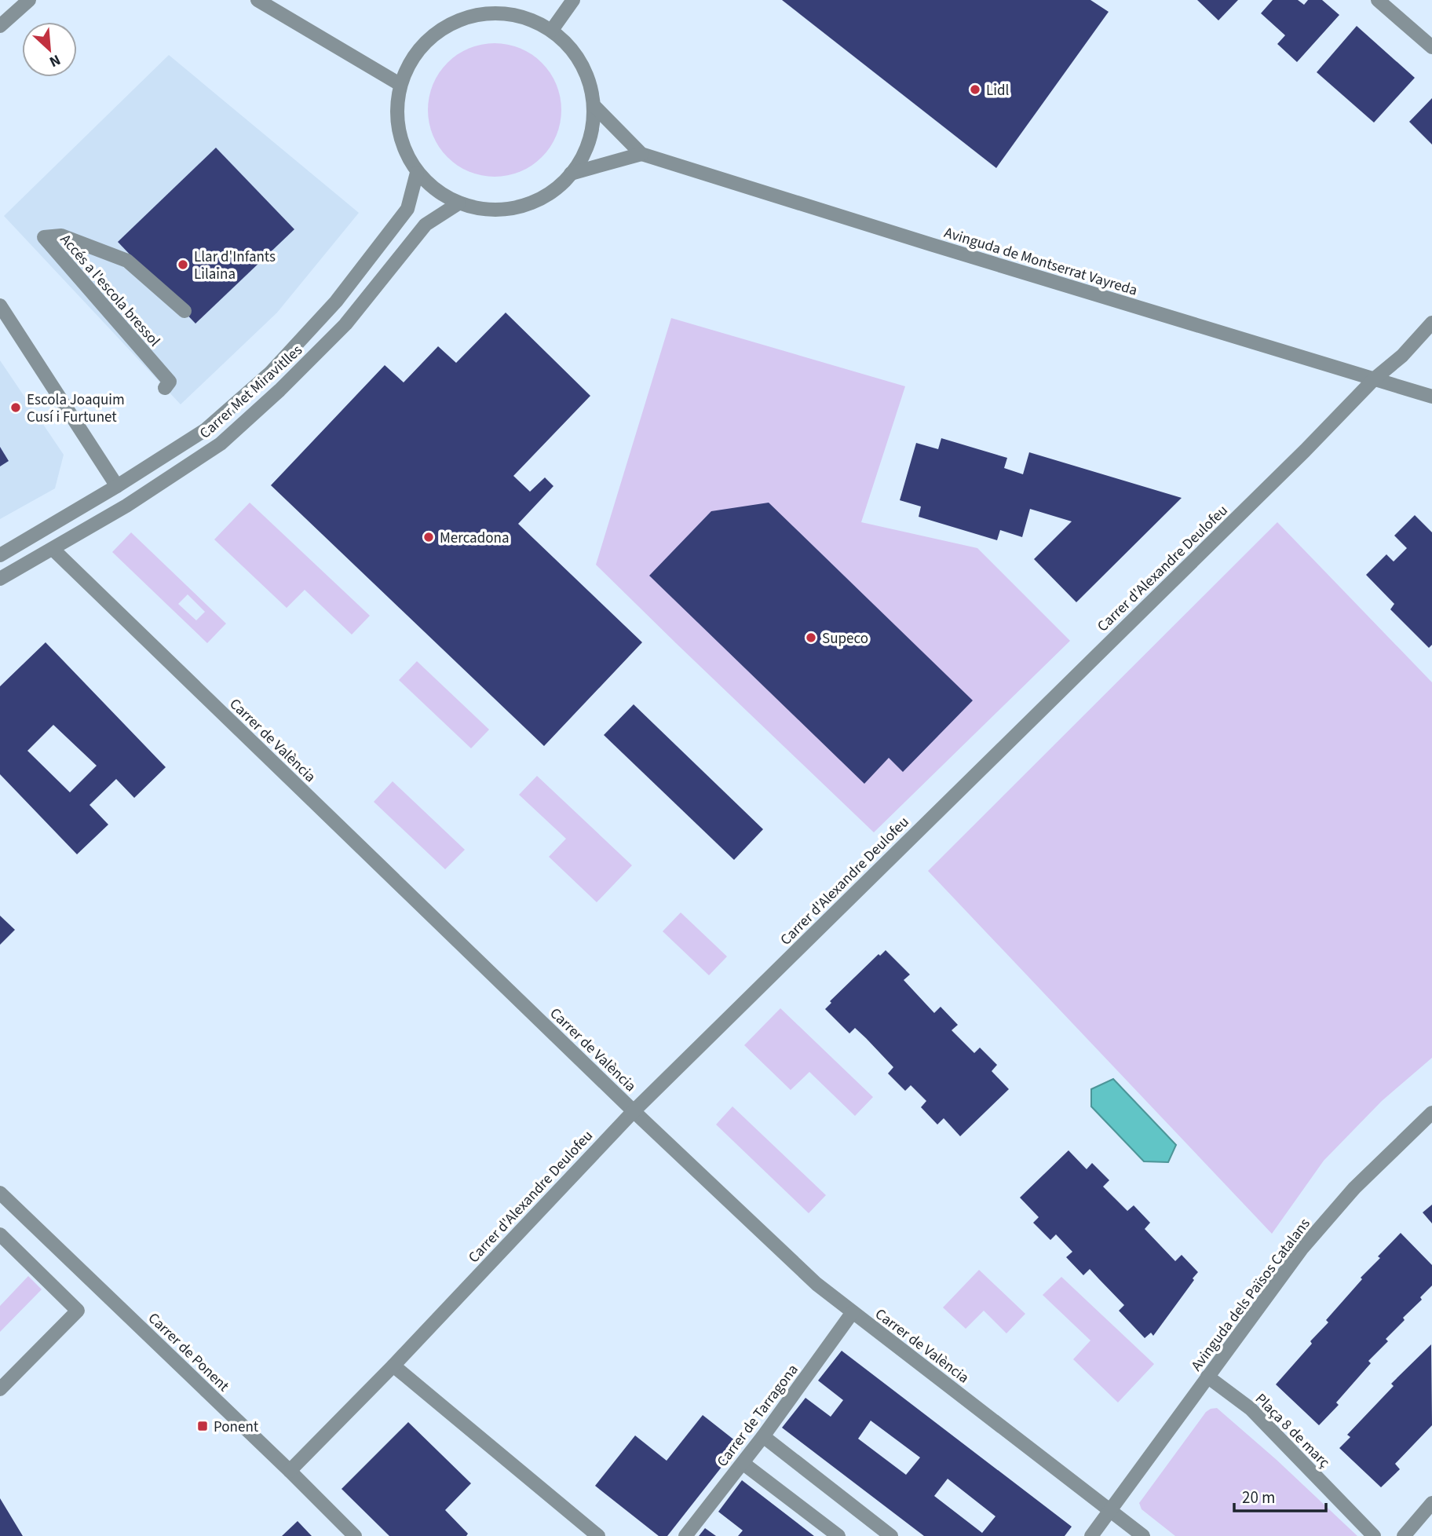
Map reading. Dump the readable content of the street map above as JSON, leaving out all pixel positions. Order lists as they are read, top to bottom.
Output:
{
  "streets": {
    "street": [
      "Avinguda de Montserrat Vayreda",
      "Accés a l'escola bressol",
      "Carrer Met Miravitlles",
      "Carrer d'Alexandre Deulofeu",
      "Carrer de València",
      "Avinguda dels Països Catalans",
      "Carrer de Ponent",
      "Carrer de Tarragona",
      "Plaça 8 de març"
    ]
  },
  "crossings": [
    ["Avinguda de Montserrat Vayreda", "Carrer d'Alexandre Deulofeu"],
    ["Carrer Met Miravitlles", "Carrer de València"],
    ["Carrer d'Alexandre Deulofeu", "Carrer de València"],
    ["Carrer d'Alexandre Deulofeu", "Carrer de Ponent"],
    ["Carrer de València", "Avinguda dels Països Catalans"],
    ["Carrer de València", "Carrer de Tarragona"],
    ["Avinguda dels Països Catalans", "Plaça 8 de març"]
  ],
  "places": {
    "other": [
      "Lidl",
      "Llar d'Infants Lilaina",
      "Escola Joaquim Cusí i Furtunet",
      "Mercadona",
      "Supeco"
    ],
    "transit": ["Ponent"]
  },
  "scale_bar": "20 m",
  "north": "bottom right"
}
